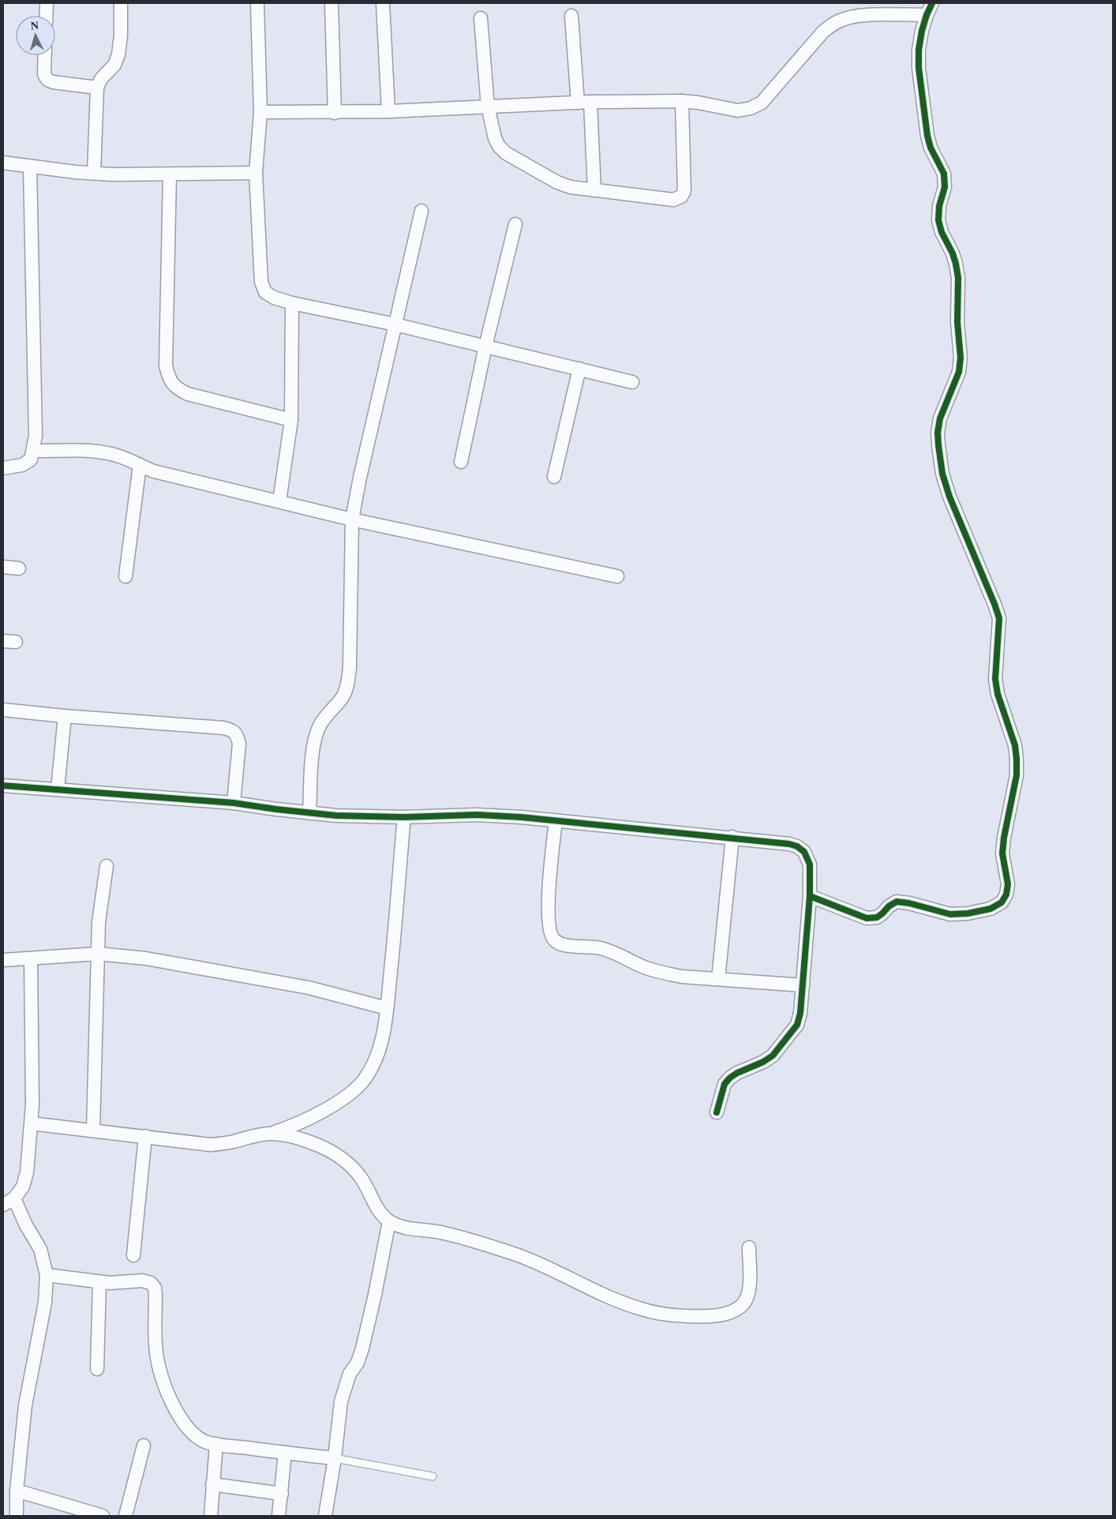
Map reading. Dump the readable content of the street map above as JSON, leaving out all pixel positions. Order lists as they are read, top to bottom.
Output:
{
  "north": "top"
}
